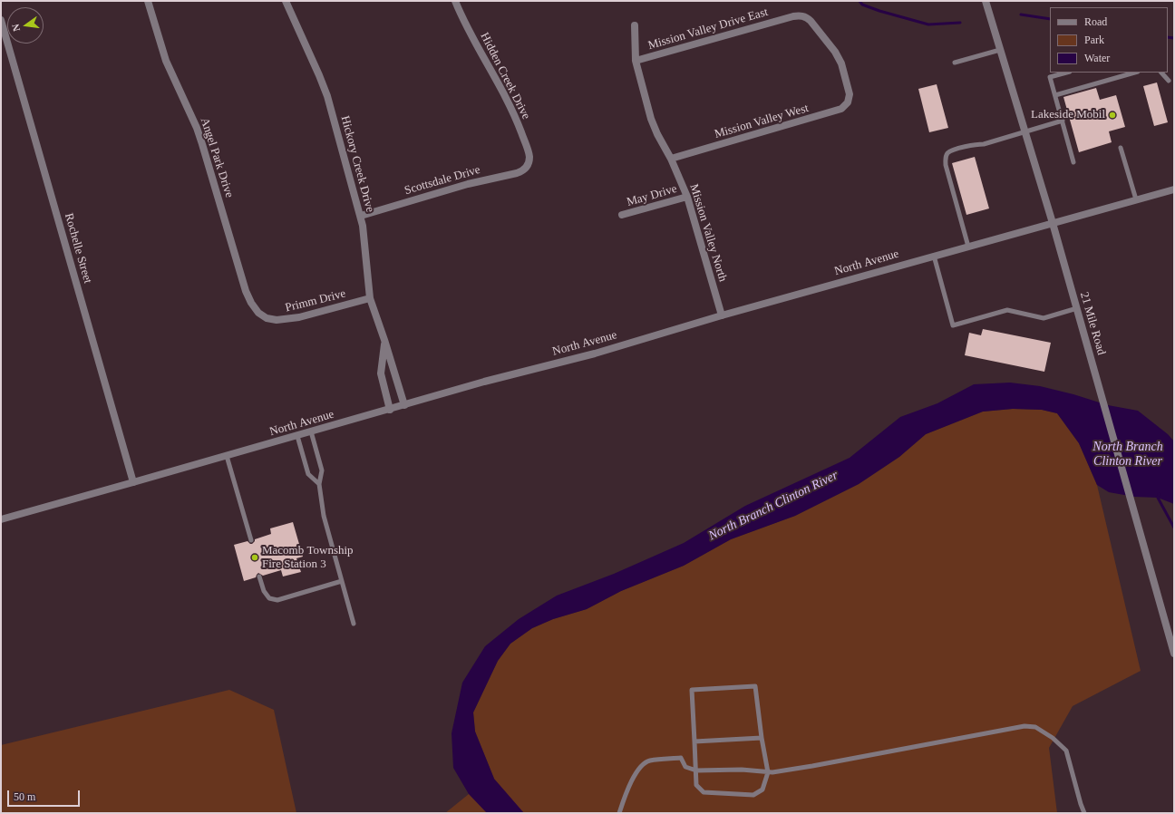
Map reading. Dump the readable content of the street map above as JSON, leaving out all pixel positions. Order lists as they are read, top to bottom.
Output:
{
  "streets": {
    "street": [
      "Mission Valley Drive East",
      "Hidden Creek Drive",
      "Mission Valley West",
      "Angel Park Drive",
      "Hickory Creek Drive",
      "Scottsdale Drive",
      "May Drive",
      "Mission Valley North",
      "Rochelle Street",
      "North Avenue",
      "Primm Drive",
      "21 Mile Road"
    ]
  },
  "crossings": [
    ["Mission Valley Drive East", "Mission Valley West"],
    ["Mission Valley Drive East", "Mission Valley North"],
    ["Hidden Creek Drive", "Scottsdale Drive"],
    ["Mission Valley West", "Mission Valley North"],
    ["Angel Park Drive", "Primm Drive"],
    ["Hickory Creek Drive", "Scottsdale Drive"],
    ["Hickory Creek Drive", "North Avenue"],
    ["Hickory Creek Drive", "Primm Drive"],
    ["May Drive", "Mission Valley North"],
    ["Mission Valley North", "North Avenue"],
    ["Rochelle Street", "North Avenue"],
    ["North Avenue", "21 Mile Road"]
  ],
  "water": ["North Branch Clinton River"],
  "places": ["Lakeside Mobil", "Macomb Township Fire Station 3"],
  "legend": ["Road", "Park", "Water"],
  "scale_bar": "50 m",
  "north": "left"
}
